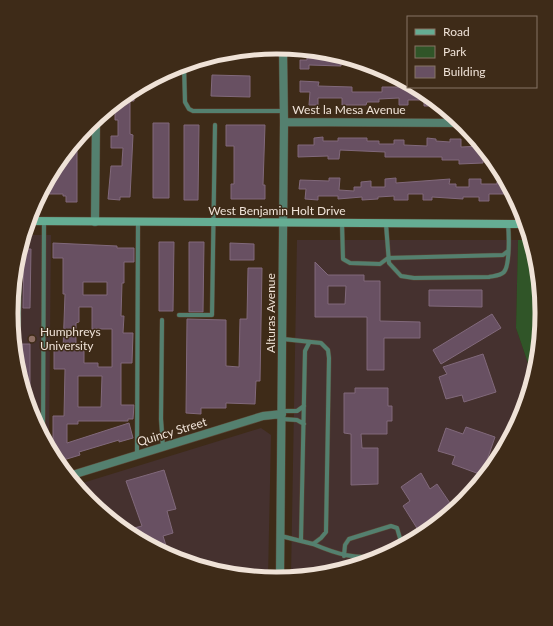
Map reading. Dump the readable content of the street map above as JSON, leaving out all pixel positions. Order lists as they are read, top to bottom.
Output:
{
  "streets": {
    "main road": ["West Benjamin Holt Drive"],
    "street": ["West la Mesa Avenue", "Alturas Avenue", "Quincy Street"]
  },
  "crossings": [
    ["West la Mesa Avenue", "Alturas Avenue"],
    ["West Benjamin Holt Drive", "Alturas Avenue"],
    ["Alturas Avenue", "Quincy Street"]
  ],
  "places": ["Humphreys University"],
  "legend": ["Road", "Park", "Building"]
}
